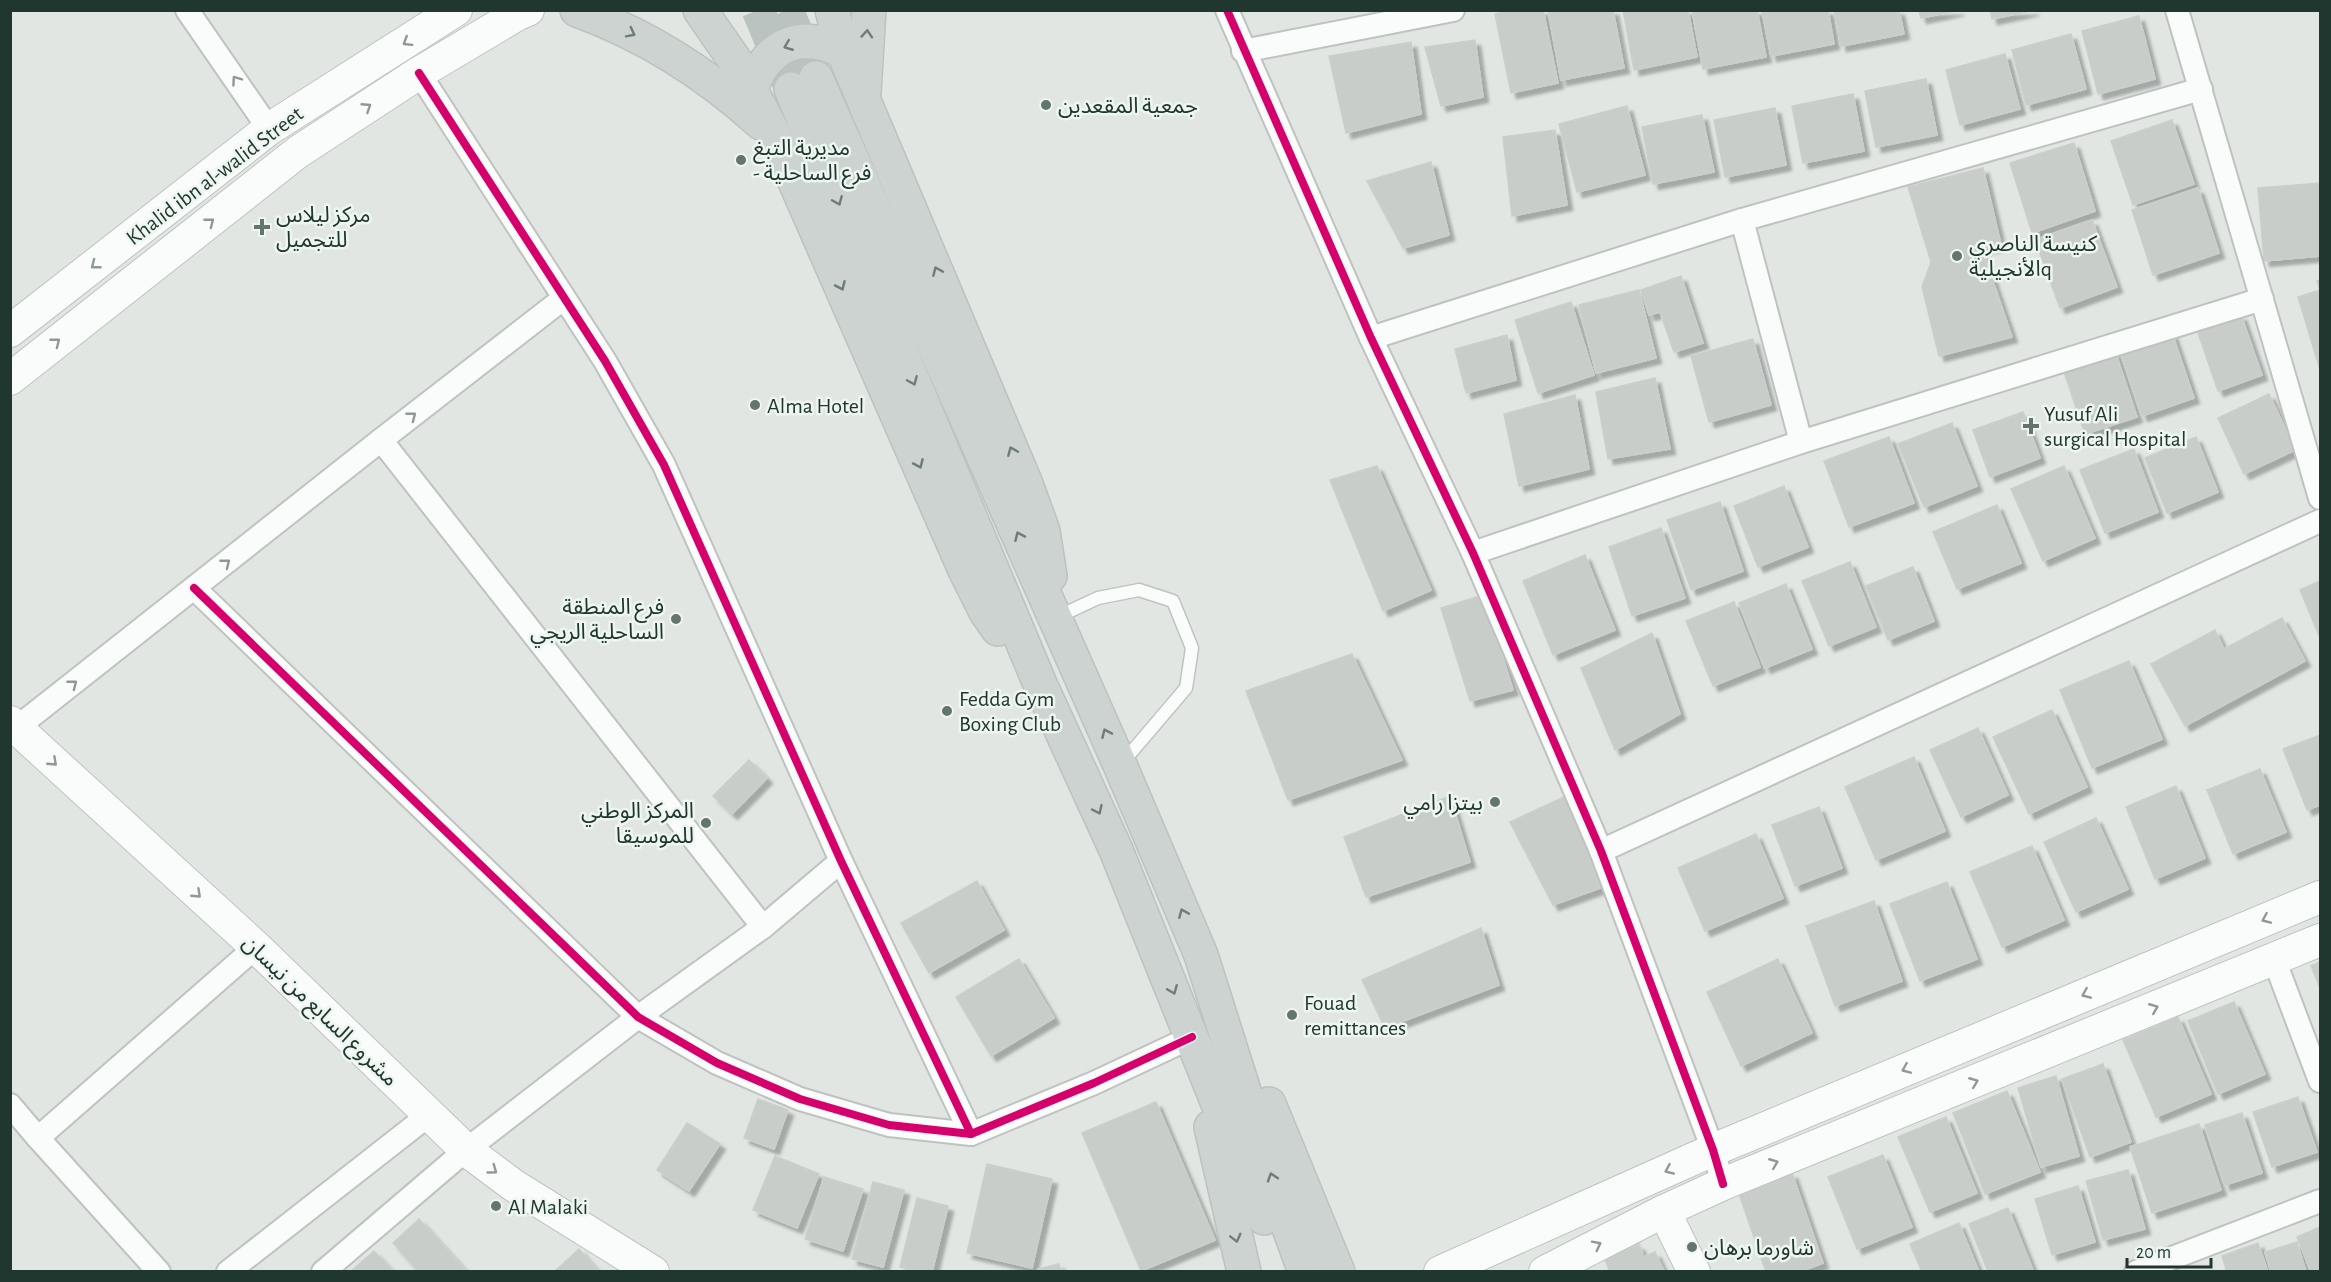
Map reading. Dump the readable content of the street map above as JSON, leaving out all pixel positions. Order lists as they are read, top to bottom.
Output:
{
  "streets": {
    "street": ["Khalid ibn al-walid Street", "مشروع السابع من نيسان"]
  },
  "places": {
    "other": [
      "جمعية المقعدين",
      "مديرية التبغ - فرع الساحلية",
      "كنيسة الناصري الأنجيليةq",
      "Alma Hotel",
      "فرع المنطقة الساحلية الريجي",
      "Fedda Gym Boxing Club",
      "بيتزا رامي",
      "المركز الوطني للموسيقا",
      "Fouad remittances",
      "Al Malaki",
      "شاورما برهان"
    ],
    "health": ["مركز ليلاس للتجميل", "Yusuf Ali surgical Hospital"]
  },
  "scale_bar": "20 m"
}
